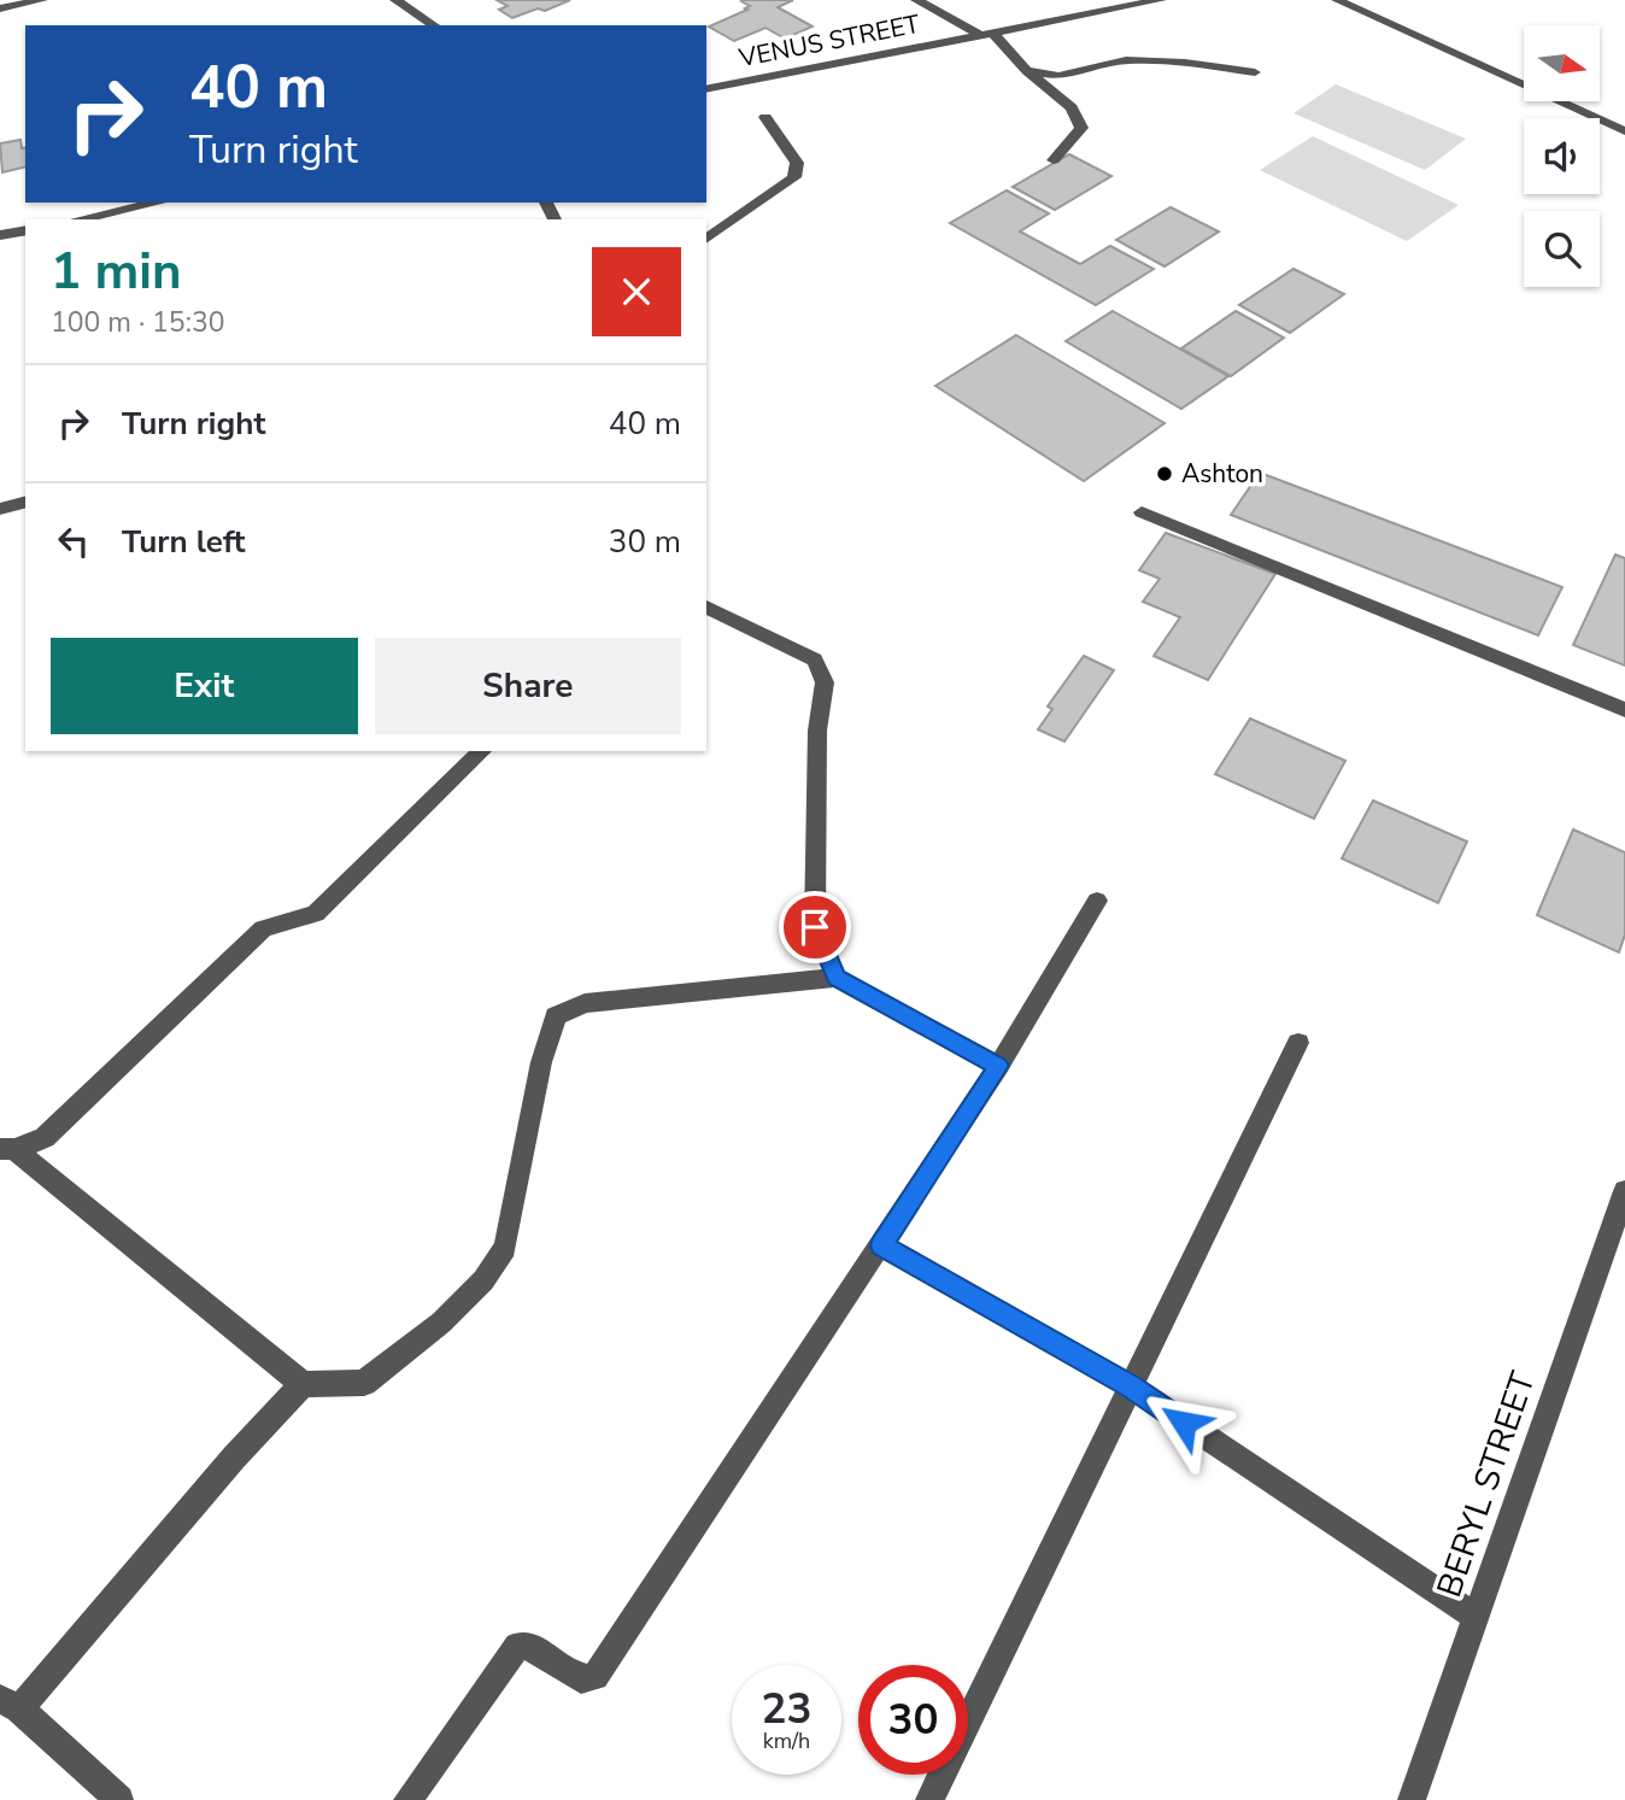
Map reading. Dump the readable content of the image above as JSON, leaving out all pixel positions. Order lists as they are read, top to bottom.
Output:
{
  "streets": {
    "street": ["VENUS STREET", "BERYL STREET"]
  },
  "places": ["Ashton"],
  "north": "right",
  "page": {
    "turn": ["40 m", "Turn right"],
    "heading": ["1 min", "100 m · 15:30"],
    "list": [
      {
        "name": "Turn right",
        "value": "40 m"
      },
      {
        "name": "Turn left",
        "value": "30 m"
      }
    ],
    "buttons": ["Exit", "Share"],
    "speed": "23 km/h",
    "limit": "30"
  }
}
